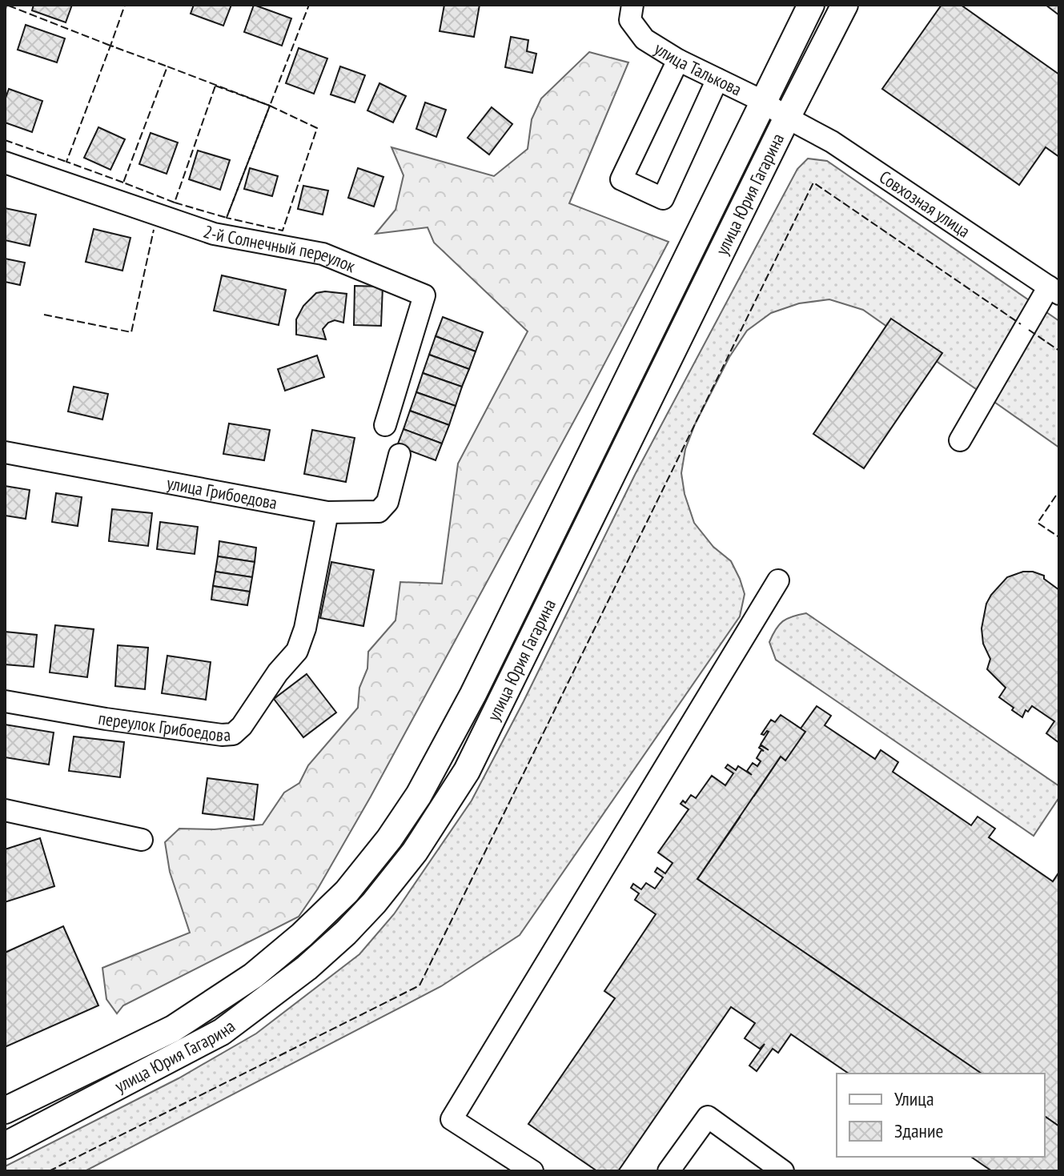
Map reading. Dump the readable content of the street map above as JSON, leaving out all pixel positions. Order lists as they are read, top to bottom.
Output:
{
  "streets": {
    "main road": ["улица Юрия Гагарина"],
    "street": [
      "улица Талькова",
      "Совхозная улица",
      "2-й Солнечный переулок",
      "улица Грибоедова",
      "переулок Грибоедова"
    ]
  },
  "crossings": [
    ["улица Талькова", "улица Юрия Гагарина"],
    ["улица Талькова", "Совхозная улица"],
    ["улица Юрия Гагарина", "Совхозная улица"],
    ["улица Грибоедова", "переулок Грибоедова"]
  ],
  "legend": ["Улица", "Здание"]
}
